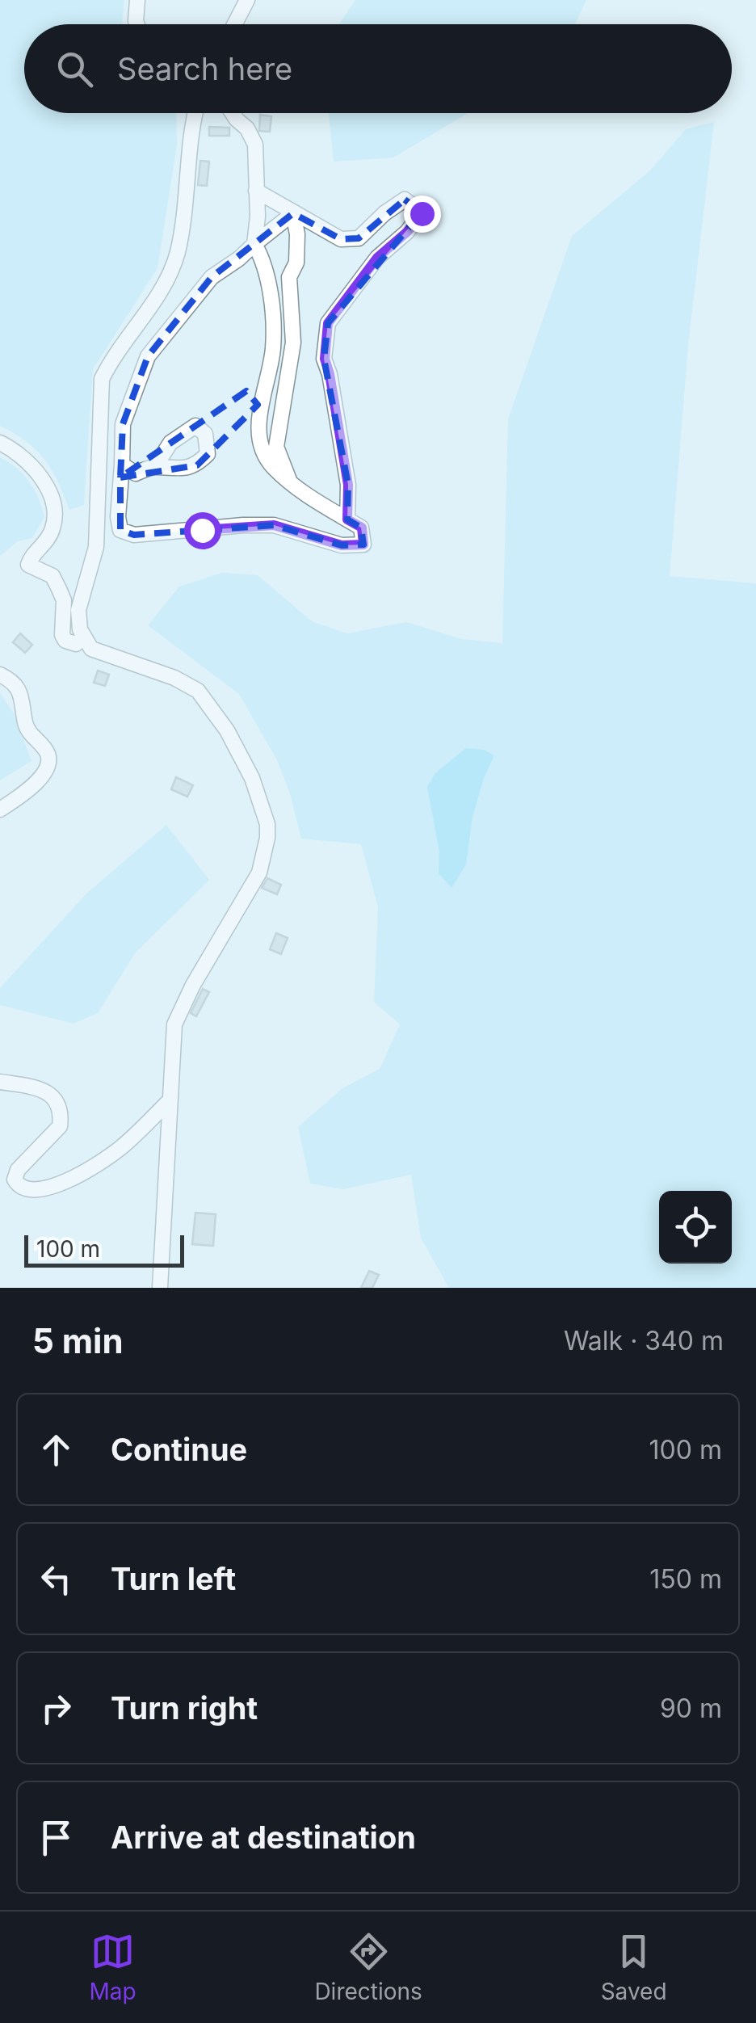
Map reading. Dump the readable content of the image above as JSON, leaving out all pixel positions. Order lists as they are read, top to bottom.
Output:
{
  "scale_bar": "100 m",
  "page": {
    "search": "Search here",
    "scale": "100 m",
    "heading": ["5 min", "Walk · 340 m"],
    "list": [
      ["Continue", "100 m"],
      ["Turn left", "150 m"],
      ["Turn right", "90 m"],
      "Arrive at destination"
    ],
    "nav": ["Map", "Directions", "Saved"]
  }
}
